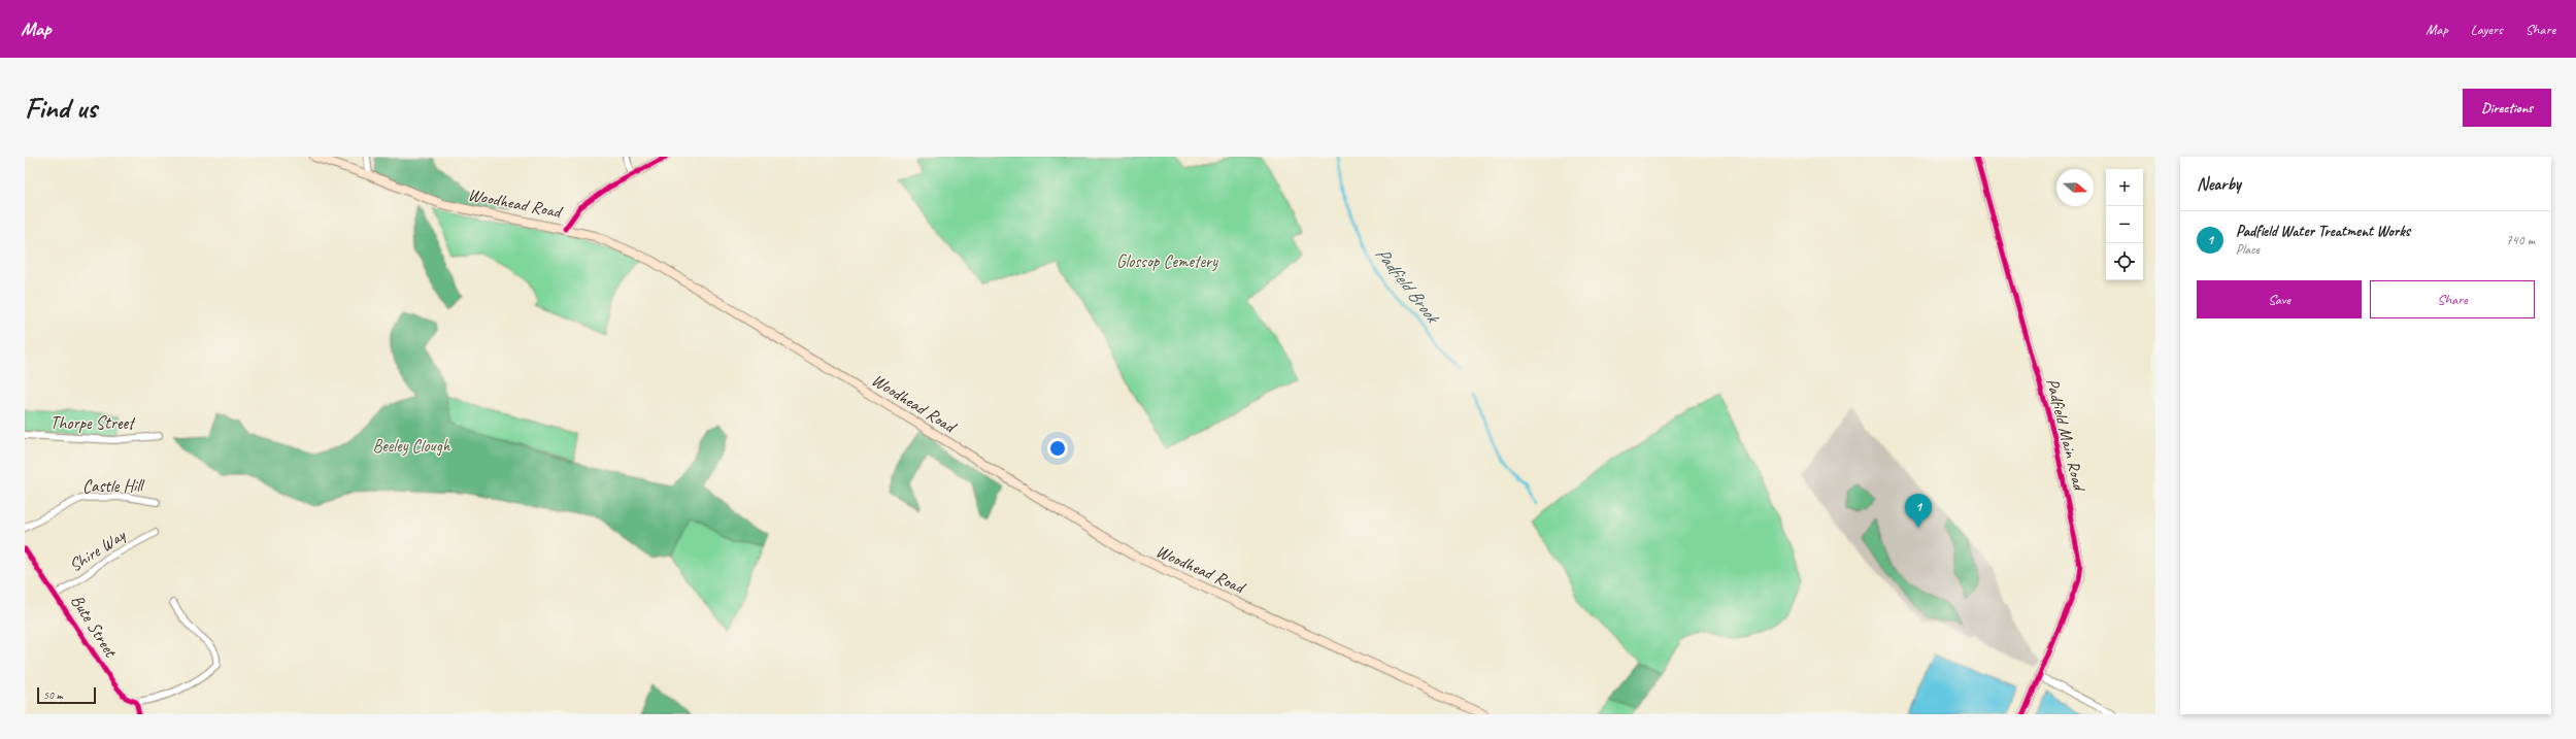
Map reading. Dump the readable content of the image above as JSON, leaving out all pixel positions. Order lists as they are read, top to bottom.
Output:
{
  "streets": {
    "main road": ["Woodhead Road"],
    "street": [
      "Thorpe Street",
      "Padfield Main Road",
      "Castle Hill",
      "Shire Way",
      "Bute Street"
    ]
  },
  "crossings": [
    ["Shire Way", "Bute Street"]
  ],
  "water": ["Padfield Brook"],
  "parks": ["Glossop Cemetery", "Beeley Clough"],
  "scale_bar": "50 m",
  "north": "right",
  "page": {
    "header": "Map",
    "nav": ["Map", "Layers", "Share"],
    "buttons": [
      "Directions",
      ["Save", "Share"]
    ],
    "title": "Find us",
    "heading": "Nearby",
    "map_buttons": ["+", "−"],
    "list": [
      {
        "mark": "1",
        "name": "Padfield Water Treatment Works",
        "note": "Place",
        "value": "740 m"
      }
    ],
    "pins": "1",
    "scale": "50 m"
  }
}
